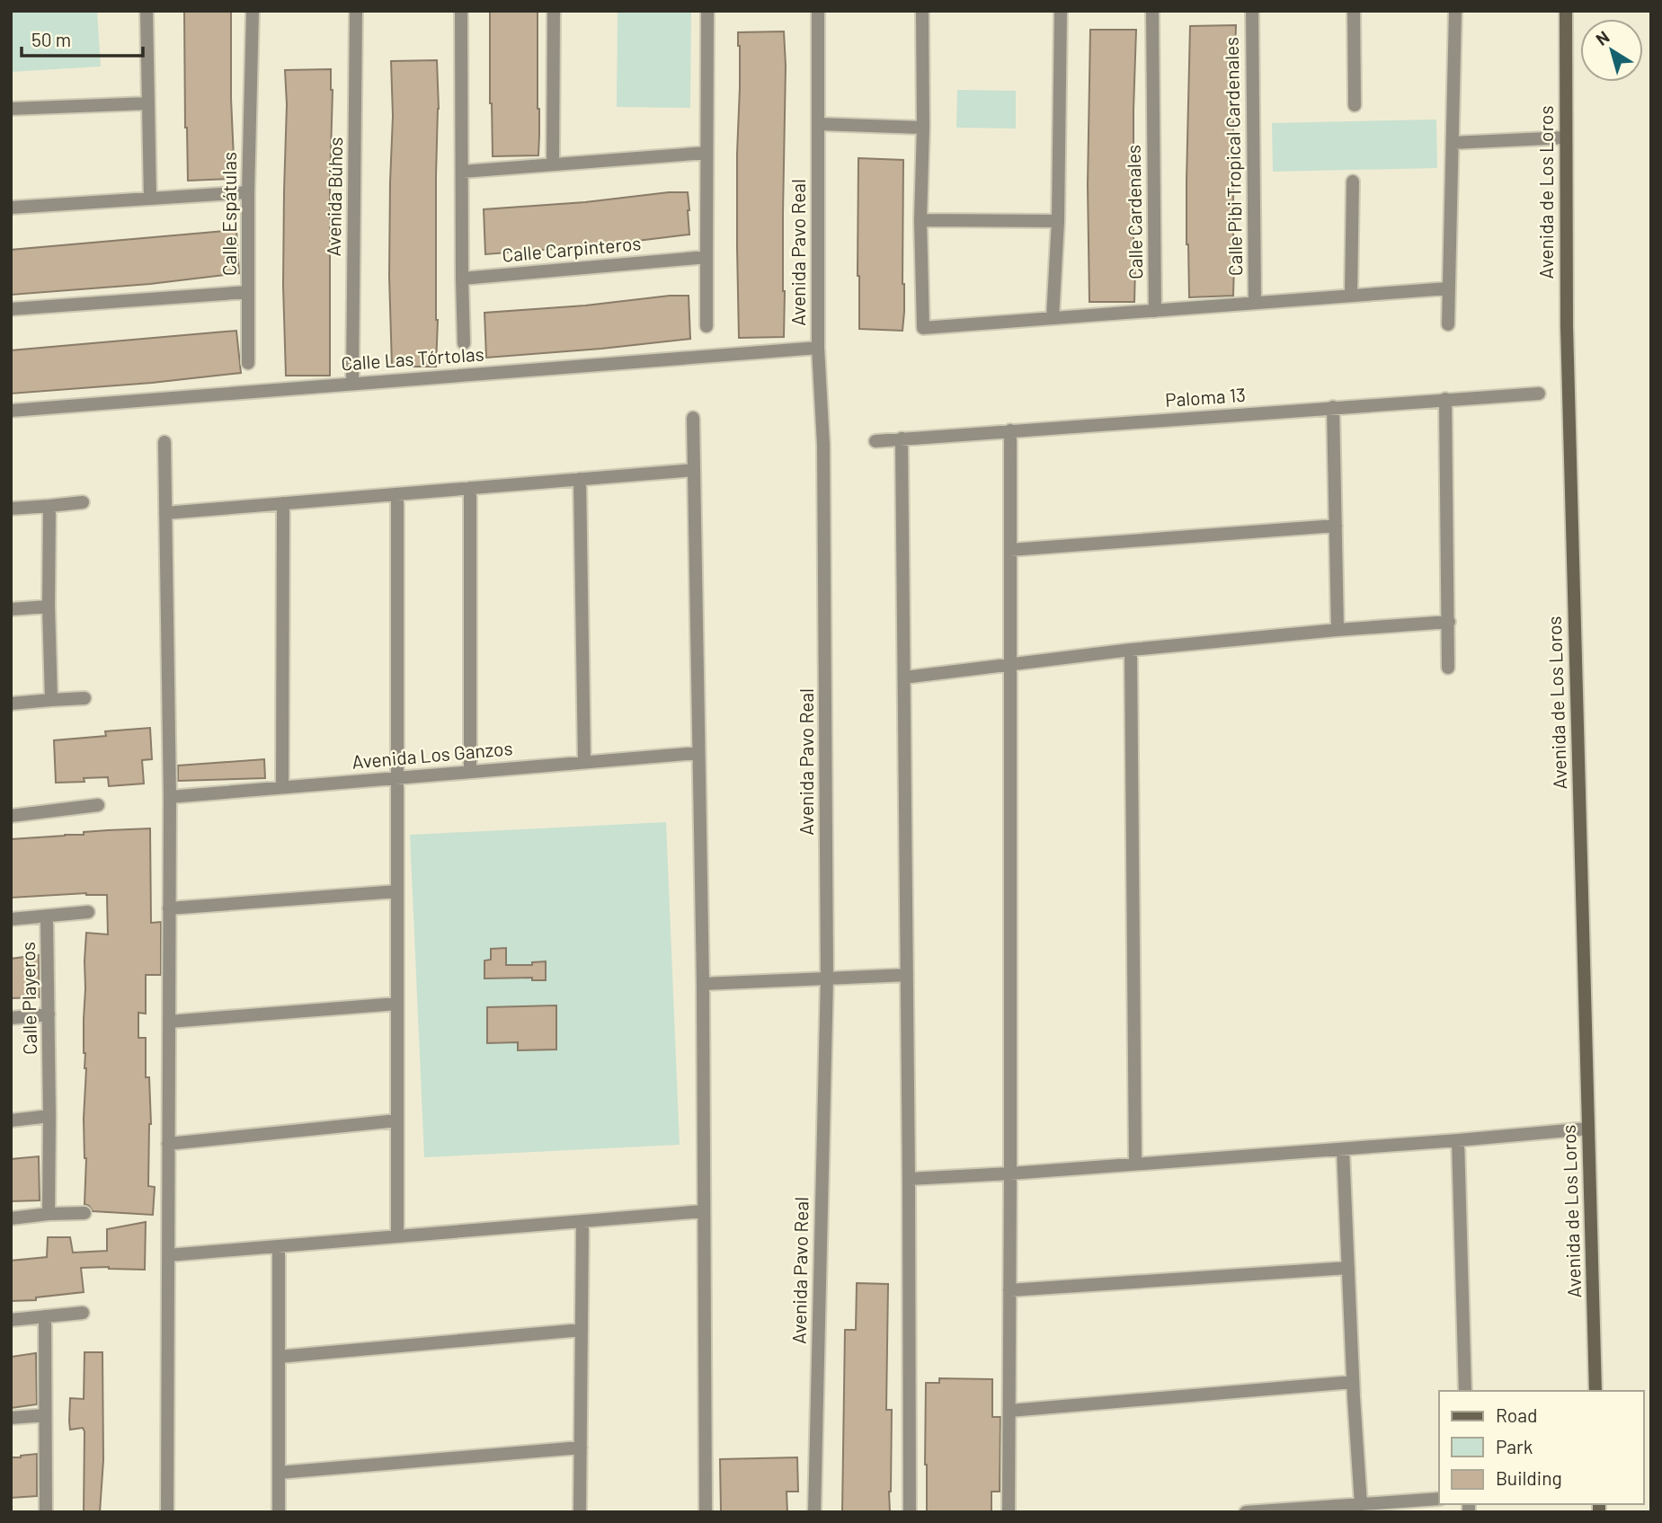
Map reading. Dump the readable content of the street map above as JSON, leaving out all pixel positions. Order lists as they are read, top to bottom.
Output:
{
  "streets": {
    "main road": ["Avenida de Los Loros"],
    "street": [
      "Calle Pibi Tropical Cardenales",
      "Avenida Búhos",
      "Calle Cardenales",
      "Calle Espátulas",
      "Calle Carpinteros",
      "Avenida Pavo Real",
      "Calle Las Tórtolas",
      "Paloma 13",
      "Avenida Los Ganzos",
      "Calle Playeros"
    ]
  },
  "crossings": [
    ["Calle Pibi Tropical Cardenales", "Calle Cardenales"],
    ["Avenida Búhos", "Calle Las Tórtolas"],
    ["Avenida Pavo Real", "Calle Las Tórtolas"]
  ],
  "legend": ["Road", "Park", "Building"],
  "scale_bar": "50 m",
  "north": "top left"
}
